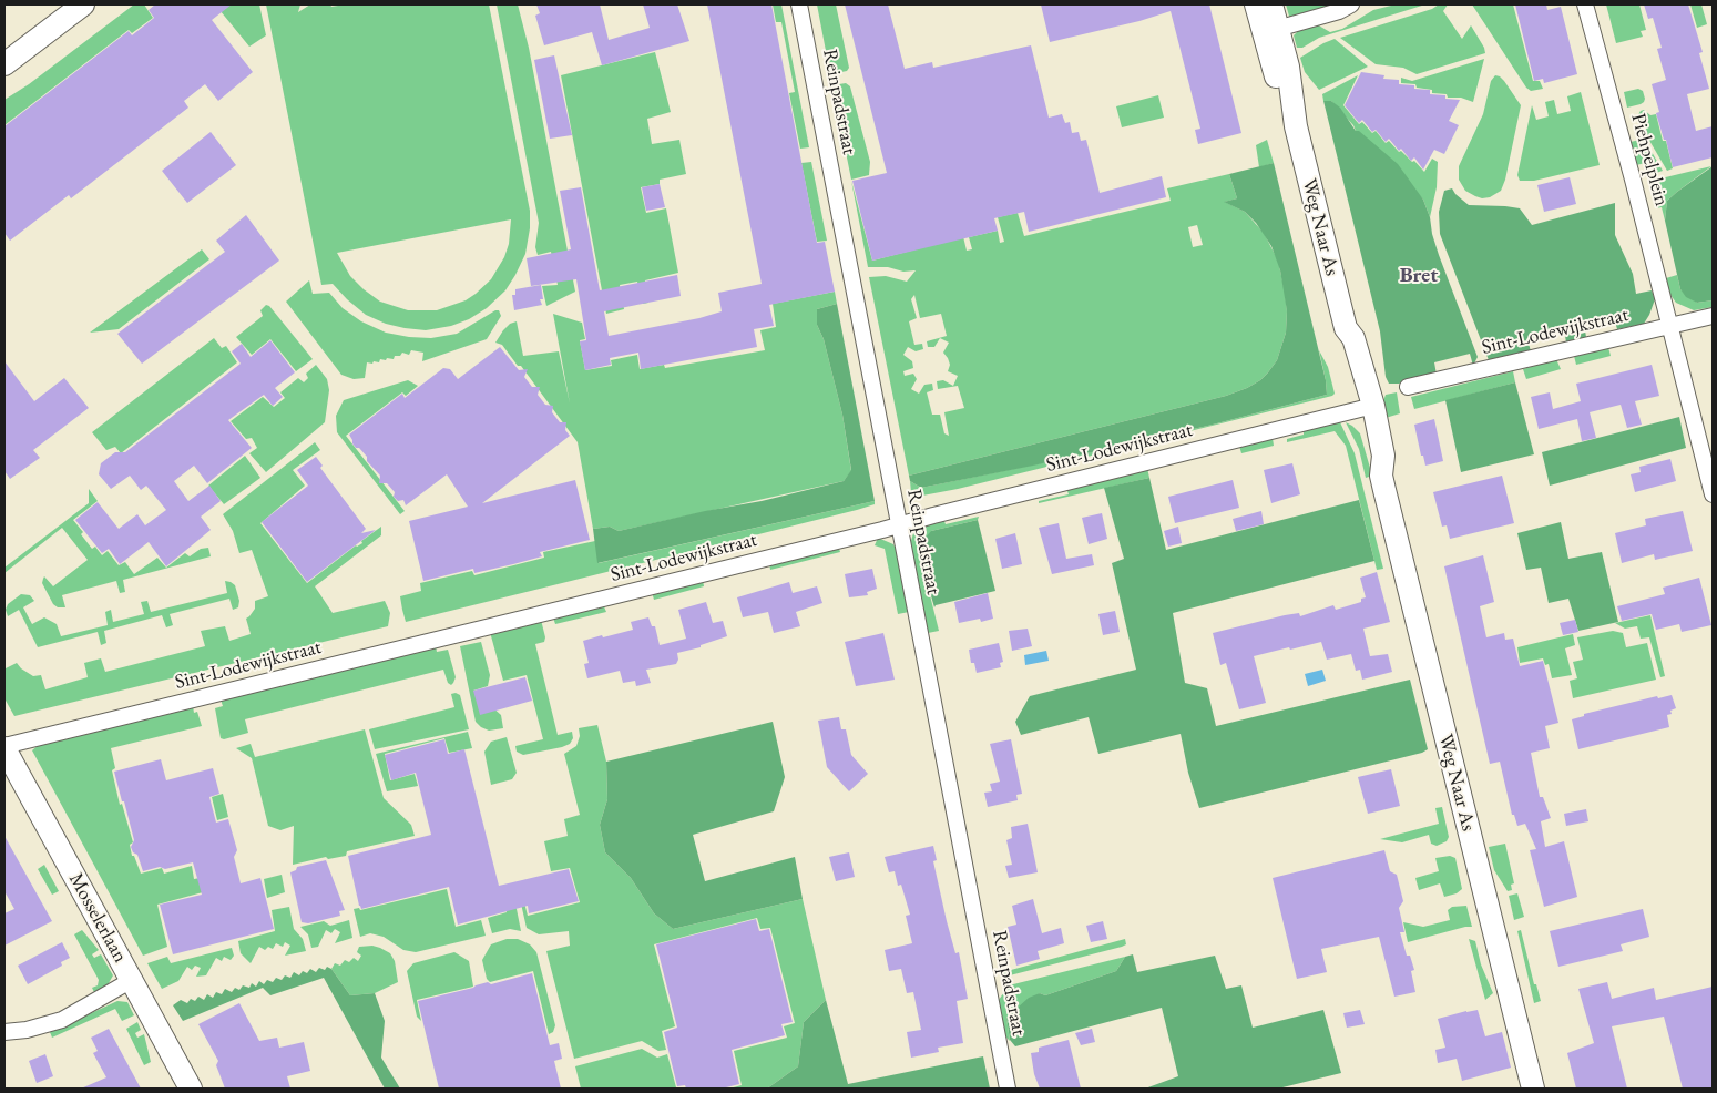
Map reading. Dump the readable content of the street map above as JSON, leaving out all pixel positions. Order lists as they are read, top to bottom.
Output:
{
  "streets": {
    "main road": ["Weg Naar As", "Mosselerlaan"],
    "street": ["Reinpadstraat", "Piehpelplein", "Sint-Lodewijkstraat"]
  },
  "crossings": [
    ["Reinpadstraat", "Sint-Lodewijkstraat"],
    ["Piehpelplein", "Sint-Lodewijkstraat"],
    ["Weg Naar As", "Sint-Lodewijkstraat"],
    ["Sint-Lodewijkstraat", "Mosselerlaan"]
  ],
  "districts": ["Bret"]
}
